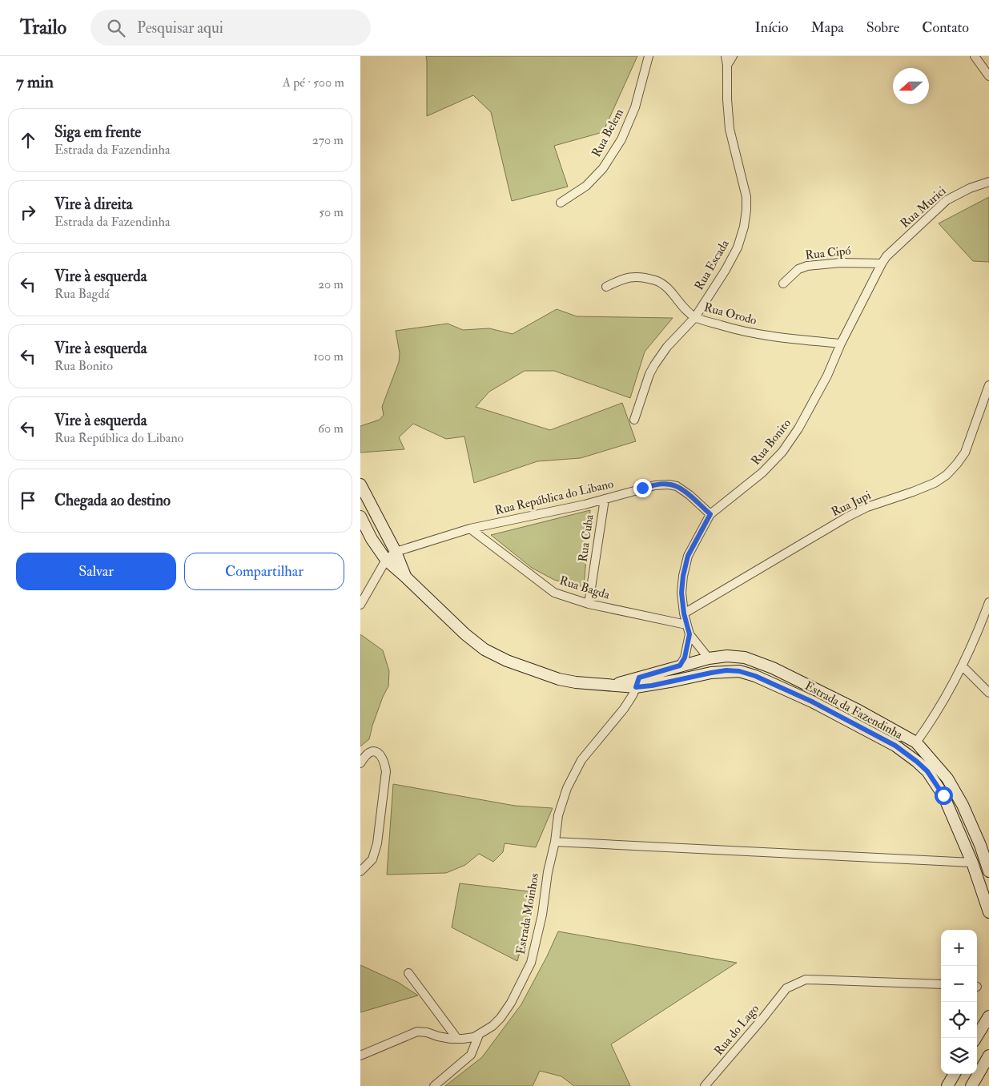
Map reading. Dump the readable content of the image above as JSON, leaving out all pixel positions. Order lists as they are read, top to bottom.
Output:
{
  "streets": {
    "main road": ["Estrada da Fazendinha"],
    "street": [
      "Rua Belem",
      "Rua Murici",
      "Rua Cipó",
      "Rua Escada",
      "Rua Orodo",
      "Rua Bonito",
      "Rua República do Libano",
      "Rua Jupi",
      "Rua Cuba",
      "Rua Bagda",
      "Estrada Moinhos",
      "Rua do Lago"
    ]
  },
  "crossings": [
    ["Rua Murici", "Rua Cipó"],
    ["Rua Murici", "Rua Bonito"],
    ["Rua Cipó", "Rua Bonito"],
    ["Rua Escada", "Rua Orodo"],
    ["Rua Orodo", "Rua Bonito"],
    ["Rua Bonito", "Rua República do Libano"],
    ["Rua Bonito", "Rua Jupi"],
    ["Rua Bonito", "Rua Bagda"],
    ["Rua República do Libano", "Rua Cuba"],
    ["Rua República do Libano", "Rua Bagda"],
    ["Rua República do Libano", "Estrada da Fazendinha"],
    ["Rua Cuba", "Rua Bagda"],
    ["Estrada da Fazendinha", "Estrada Moinhos"]
  ],
  "north": "left",
  "page": {
    "header": "Trailo",
    "search": "Pesquisar aqui",
    "nav": [
      "Início",
      "Mapa",
      "Sobre",
      "Contato"
    ],
    "heading": ["7 min", "A pé · 500 m"],
    "list": [
      ["Siga em frente", "Estrada da Fazendinha", "270 m"],
      ["Vire à direita", "Estrada da Fazendinha", "50 m"],
      ["Vire à esquerda", "Rua Bagdá", "20 m"],
      ["Vire à esquerda", "Rua Bonito", "100 m"],
      ["Vire à esquerda", "Rua República do Libano", "60 m"],
      "Chegada ao destino"
    ],
    "buttons": ["Salvar", "Compartilhar"],
    "map_buttons": ["+", "−"]
  }
}
